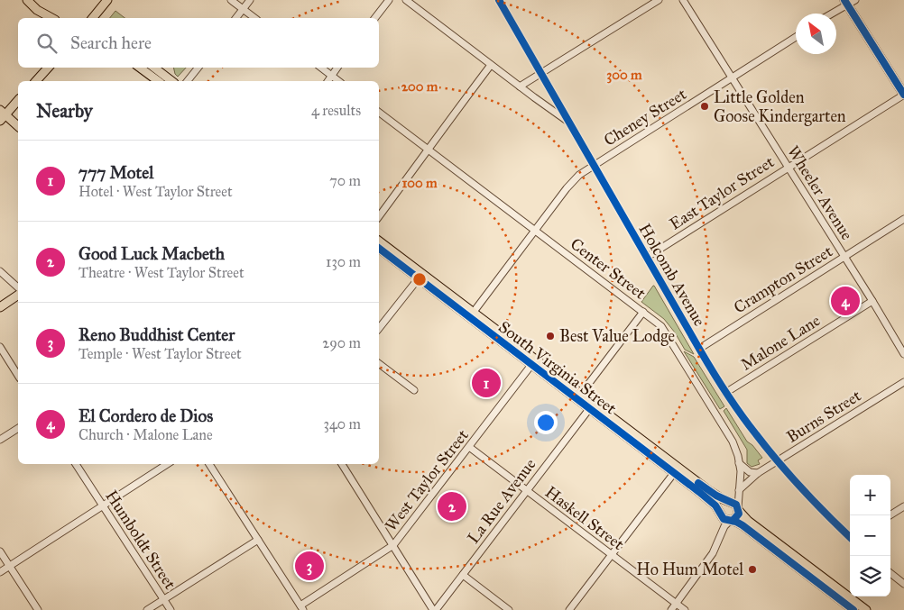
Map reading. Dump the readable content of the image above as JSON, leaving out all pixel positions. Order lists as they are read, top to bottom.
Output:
{
  "streets": {
    "main road": ["South Virginia Street"],
    "street": [
      "Cheney Street",
      "East Taylor Street",
      "Wheeler Avenue",
      "Center Street",
      "Holcomb Avenue",
      "Crampton Street",
      "Malone Lane",
      "Burns Street",
      "West Taylor Street",
      "La Rue Avenue",
      "Haskell Street",
      "Humboldt Street"
    ]
  },
  "crossings": [
    ["Cheney Street", "Wheeler Avenue"],
    ["Cheney Street", "Center Street"],
    ["Cheney Street", "Holcomb Avenue"],
    ["Cheney Street", "South Virginia Street"],
    ["East Taylor Street", "Wheeler Avenue"],
    ["East Taylor Street", "Holcomb Avenue"],
    ["Wheeler Avenue", "Crampton Street"],
    ["Wheeler Avenue", "Malone Lane"],
    ["Center Street", "South Virginia Street"],
    ["Center Street", "Burns Street"],
    ["Holcomb Avenue", "Crampton Street"],
    ["Holcomb Avenue", "Malone Lane"],
    ["Holcomb Avenue", "Burns Street"],
    ["South Virginia Street", "West Taylor Street"],
    ["South Virginia Street", "La Rue Avenue"],
    ["West Taylor Street", "Haskell Street"],
    ["La Rue Avenue", "Haskell Street"]
  ],
  "places": ["Little Golden Goose Kindergarten", "Best Value Lodge", "Ho Hum Motel"],
  "north": "top left",
  "page": {
    "search": "Search here",
    "heading": ["Nearby", "4 results"],
    "list": [
      {
        "mark": "1",
        "name": "777 Motel",
        "note": "Hotel · West Taylor Street",
        "value": "70 m"
      },
      {
        "mark": "2",
        "name": "Good Luck Macbeth",
        "note": "Theatre · West Taylor Street",
        "value": "130 m"
      },
      {
        "mark": "3",
        "name": "Reno Buddhist Center",
        "note": "Temple · West Taylor Street",
        "value": "290 m"
      },
      {
        "mark": "4",
        "name": "El Cordero de Dios",
        "note": "Church · Malone Lane",
        "value": "340 m"
      }
    ],
    "pins": [
      "4",
      "1",
      "2",
      "3"
    ],
    "map_buttons": ["+", "−"]
  },
  "rings": ["300 m", "200 m", "100 m"]
}
